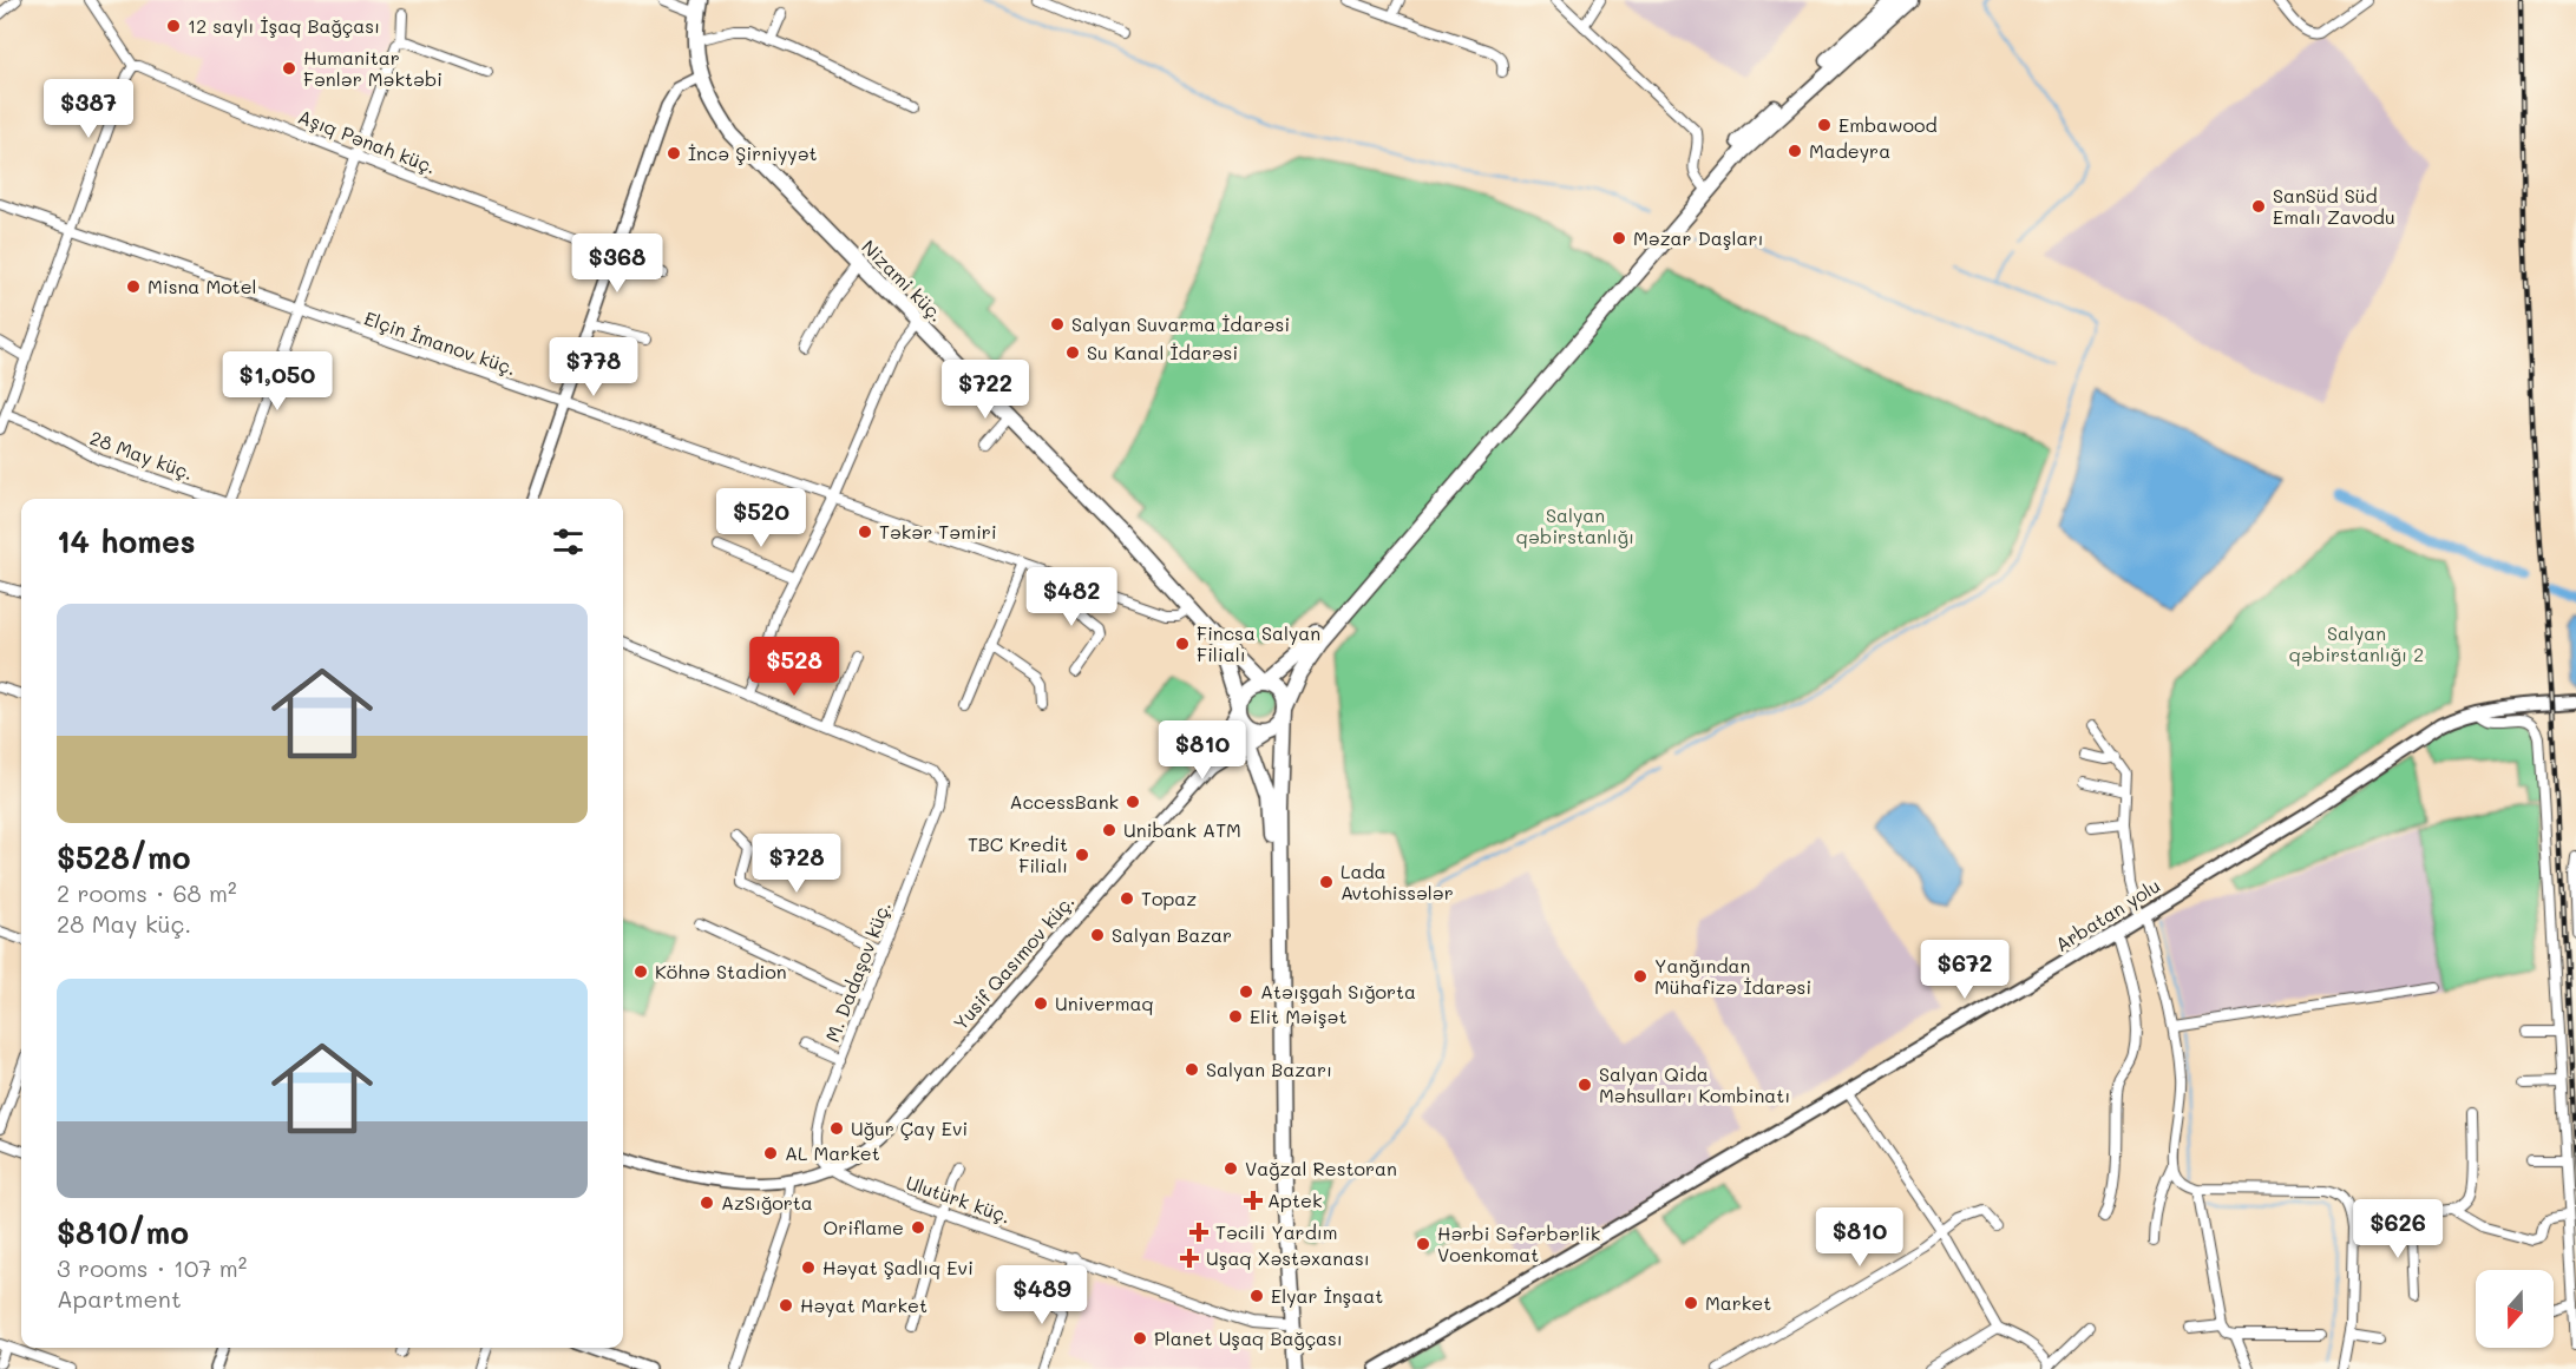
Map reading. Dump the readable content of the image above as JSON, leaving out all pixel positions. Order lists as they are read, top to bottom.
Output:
{
  "streets": {
    "main road": ["Nizami küç.", "Arbatan yolu"],
    "street": [
      "Aşıq Pənah küç.",
      "Elçin İmanov küç.",
      "28 May küç.",
      "Yusif Qasımov küç.",
      "M. Dadaşov küç.",
      "Ulutürk küç."
    ]
  },
  "crossings": [
    ["Nizami küç.", "Elçin İmanov küç."],
    ["Yusif Qasımov küç.", "M. Dadaşov küç."],
    ["Yusif Qasımov küç.", "Ulutürk küç."],
    ["M. Dadaşov küç.", "Ulutürk küç."]
  ],
  "parks": ["Salyan qəbirstanlığı", "Salyan qəbirstanlığı 2"],
  "places": {
    "other": [
      "12 saylı İşaq Bağçası",
      "Humanitar Fənlər Məktəbi",
      "Embawood",
      "Madeyra",
      "İncə Şirniyyət",
      "SanSüd Süd Emalı Zavodu",
      "Məzar Daşları",
      "Misna Motel",
      "Salyan Suvarma İdarəsi",
      "Su Kanal İdarəsi",
      "Təkər Təmiri",
      "Fincsa Salyan Filialı",
      "AccessBank",
      "Unibank ATM",
      "TBC Kredit Filialı",
      "Lada Avtohissələr",
      "Topaz",
      "Salyan Bazar",
      "Köhnə Stadion",
      "Yanğından Mühafizə İdarəsi",
      "Atəışgah Sığorta",
      "Univermaq",
      "Elit Məişət",
      "Salyan Bazarı",
      "Salyan Qida Məhsulları Kombinatı",
      "Uğur Çay Evi",
      "AL Market",
      "Vağzal Restoran",
      "AzSığorta",
      "Oriflame",
      "Hərbi Səfərbərlik Voenkomat",
      "Həyat Şadlıq Evi",
      "Elyar İnşaat",
      "Market",
      "Həyat Market",
      "Planet Uşaq Bağçası"
    ],
    "health": ["Aptek", "Təcili Yardım", "Uşaq Xəstəxanası"]
  },
  "north": "bottom",
  "page": {
    "price": [
      "$387",
      "$368",
      "$778",
      "$1,050",
      "$722",
      "$520",
      "$482",
      "$528",
      "$810",
      "$728",
      "$672",
      "$626",
      "$810",
      "$489"
    ],
    "heading": "14 homes",
    "list": [
      {
        "name": "$528/mo",
        "note": "2 rooms · 68 m² · 28 May küç."
      },
      {
        "name": "$810/mo",
        "note": "3 rooms · 107 m² · Apartment"
      }
    ]
  }
}
